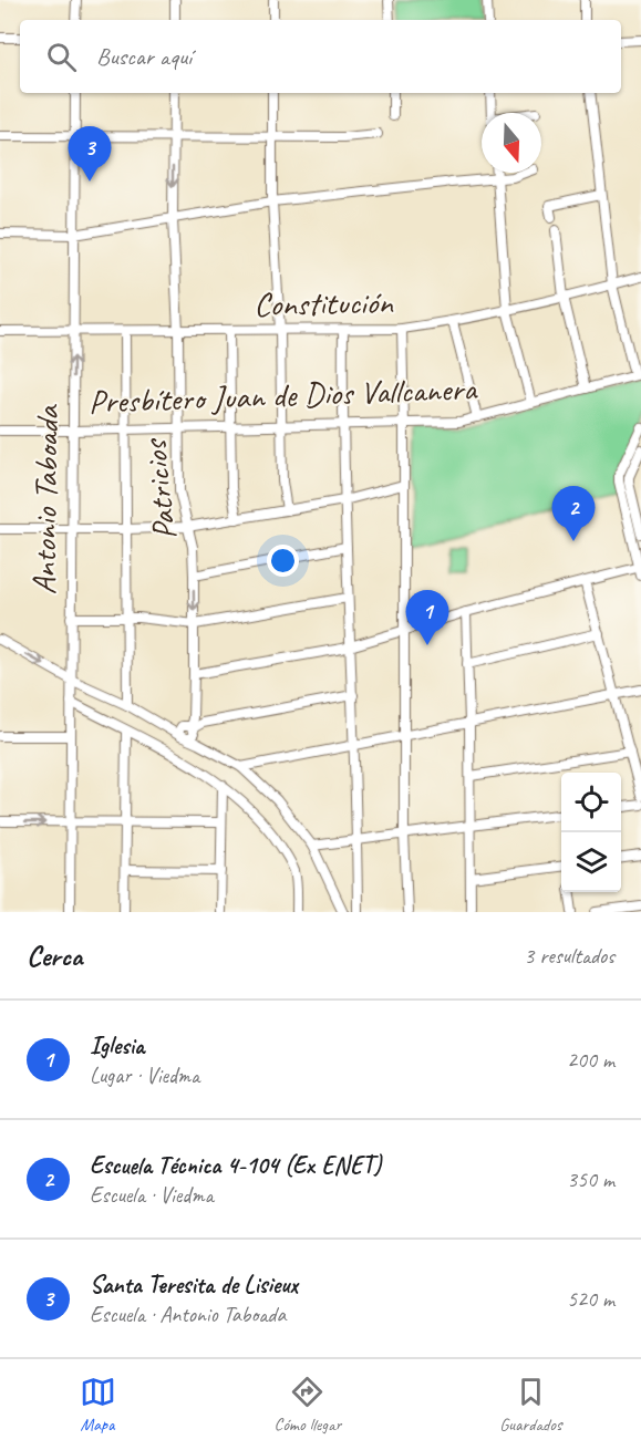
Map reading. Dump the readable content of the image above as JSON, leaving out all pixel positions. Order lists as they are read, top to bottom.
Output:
{
  "streets": {
    "street": [
      "Constitución",
      "Presbítero Juan de Dios Vallcanera",
      "Patricios",
      "Antonio Taboada"
    ]
  },
  "crossings": [
    ["Constitución", "Patricios"],
    ["Constitución", "Antonio Taboada"],
    ["Presbítero Juan de Dios Vallcanera", "Patricios"],
    ["Presbítero Juan de Dios Vallcanera", "Antonio Taboada"]
  ],
  "north": "bottom",
  "page": {
    "search": "Buscar aquí",
    "pins": ["3", "2", "1"],
    "heading": ["Cerca", "3 resultados"],
    "list": [
      {
        "mark": "1",
        "name": "Iglesia",
        "note": "Lugar · Viedma",
        "value": "200 m"
      },
      {
        "mark": "2",
        "name": "Escuela Técnica 4-104 (Ex ENET)",
        "note": "Escuela · Viedma",
        "value": "350 m"
      },
      {
        "mark": "3",
        "name": "Santa Teresita de Lisieux",
        "note": "Escuela · Antonio Taboada",
        "value": "520 m"
      }
    ],
    "nav": ["Mapa", "Cómo llegar", "Guardados"]
  }
}
